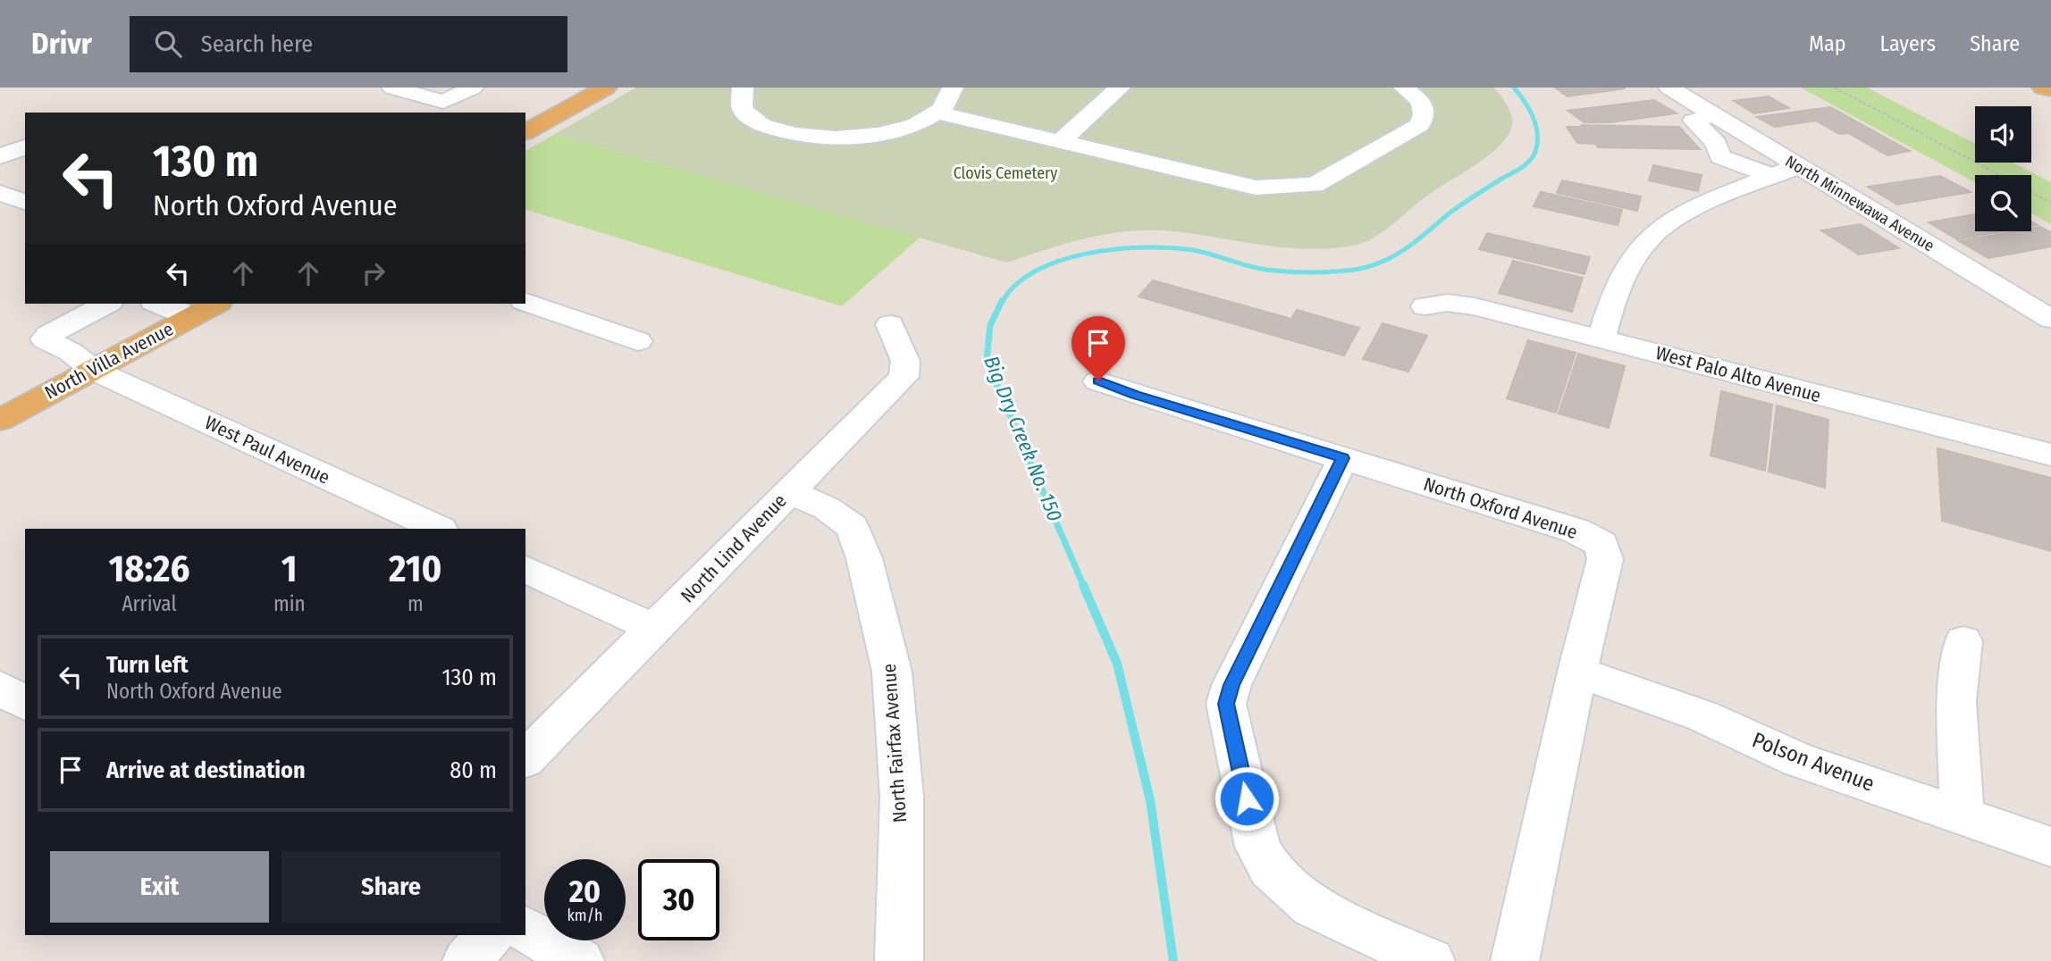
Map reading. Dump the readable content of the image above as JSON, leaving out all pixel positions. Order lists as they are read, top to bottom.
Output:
{
  "streets": {
    "main road": ["North Villa Avenue"],
    "street": [
      "North Minnewawa Avenue",
      "West Palo Alto Avenue",
      "West Paul Avenue",
      "North Oxford Avenue",
      "North Lind Avenue",
      "North Fairfax Avenue",
      "Polson Avenue"
    ]
  },
  "crossings": [
    ["North Villa Avenue", "West Paul Avenue"],
    ["North Oxford Avenue", "Polson Avenue"],
    ["North Lind Avenue", "North Fairfax Avenue"]
  ],
  "water": ["Big Dry Creek No. 150"],
  "parks": ["Clovis Cemetery"],
  "page": {
    "header": "Drivr",
    "search": "Search here",
    "nav": ["Map", "Layers", "Share"],
    "turn": ["130 m", "North Oxford Avenue"],
    "eta": [
      "18:26",
      "Arrival",
      "1",
      "min",
      "210",
      "m"
    ],
    "list": [
      {
        "name": "Turn left",
        "note": "North Oxford Avenue",
        "value": "130 m"
      },
      {
        "name": "Arrive at destination",
        "value": "80 m"
      }
    ],
    "buttons": ["Exit", "Share"],
    "speed": "20 km/h",
    "limit": "30"
  }
}
